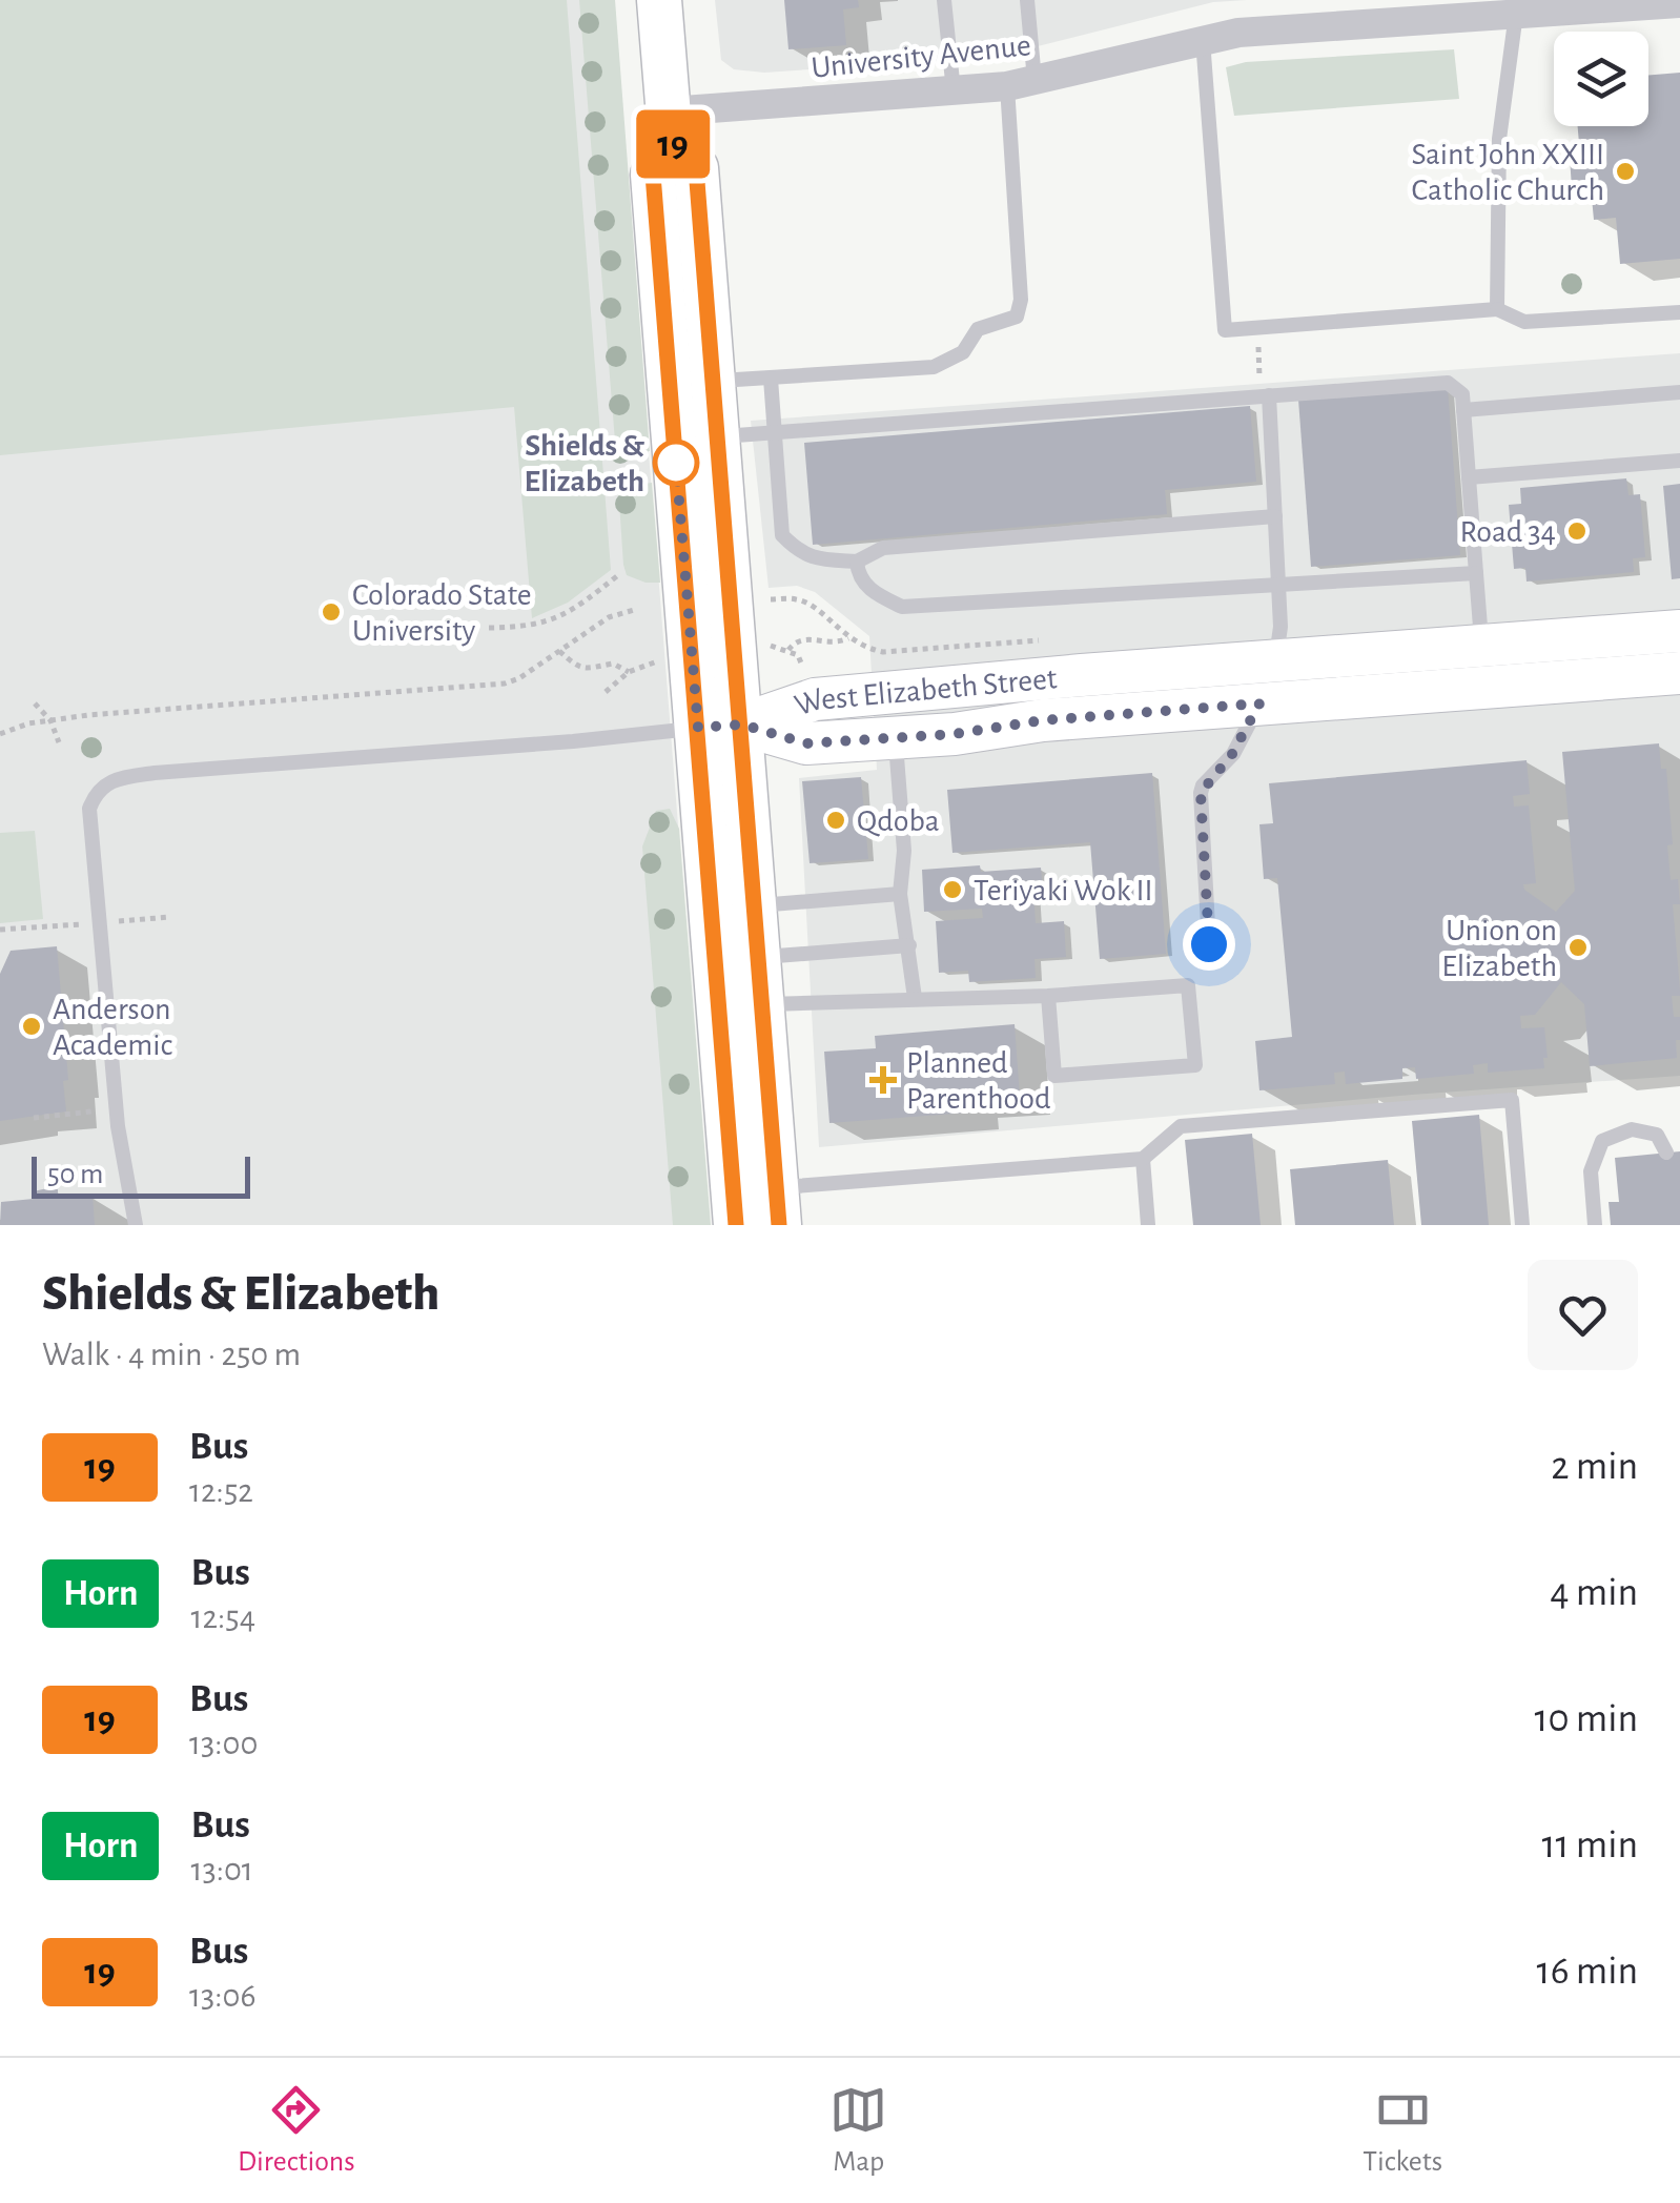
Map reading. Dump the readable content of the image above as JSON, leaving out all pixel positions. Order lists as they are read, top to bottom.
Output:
{
  "streets": {
    "main road": ["West Elizabeth Street"],
    "street": ["University Avenue"]
  },
  "places": {
    "other": [
      "Saint John XXIII Catholic Church",
      "Shields & Elizabeth",
      "Road 34",
      "Colorado State University",
      "Qdoba",
      "Teriyaki Wok II",
      "Union on Elizabeth",
      "Anderson Academic"
    ],
    "health": ["Planned Parenthood"]
  },
  "lines": ["bus line 19"],
  "scale_bar": "50 m",
  "page": {
    "on_map": "19",
    "scale": "50 m",
    "heading": ["Shields & Elizabeth", "Walk · 4 min · 250 m"],
    "list": [
      {
        "mark": "19",
        "name": "Bus",
        "note": "12:52",
        "value": "2 min"
      },
      {
        "mark": "Horn",
        "name": "Bus",
        "note": "12:54",
        "value": "4 min"
      },
      {
        "mark": "19",
        "name": "Bus",
        "note": "13:00",
        "value": "10 min"
      },
      {
        "mark": "Horn",
        "name": "Bus",
        "note": "13:01",
        "value": "11 min"
      },
      {
        "mark": "19",
        "name": "Bus",
        "note": "13:06",
        "value": "16 min"
      }
    ],
    "tabs": ["Directions", "Map", "Tickets"]
  }
}
